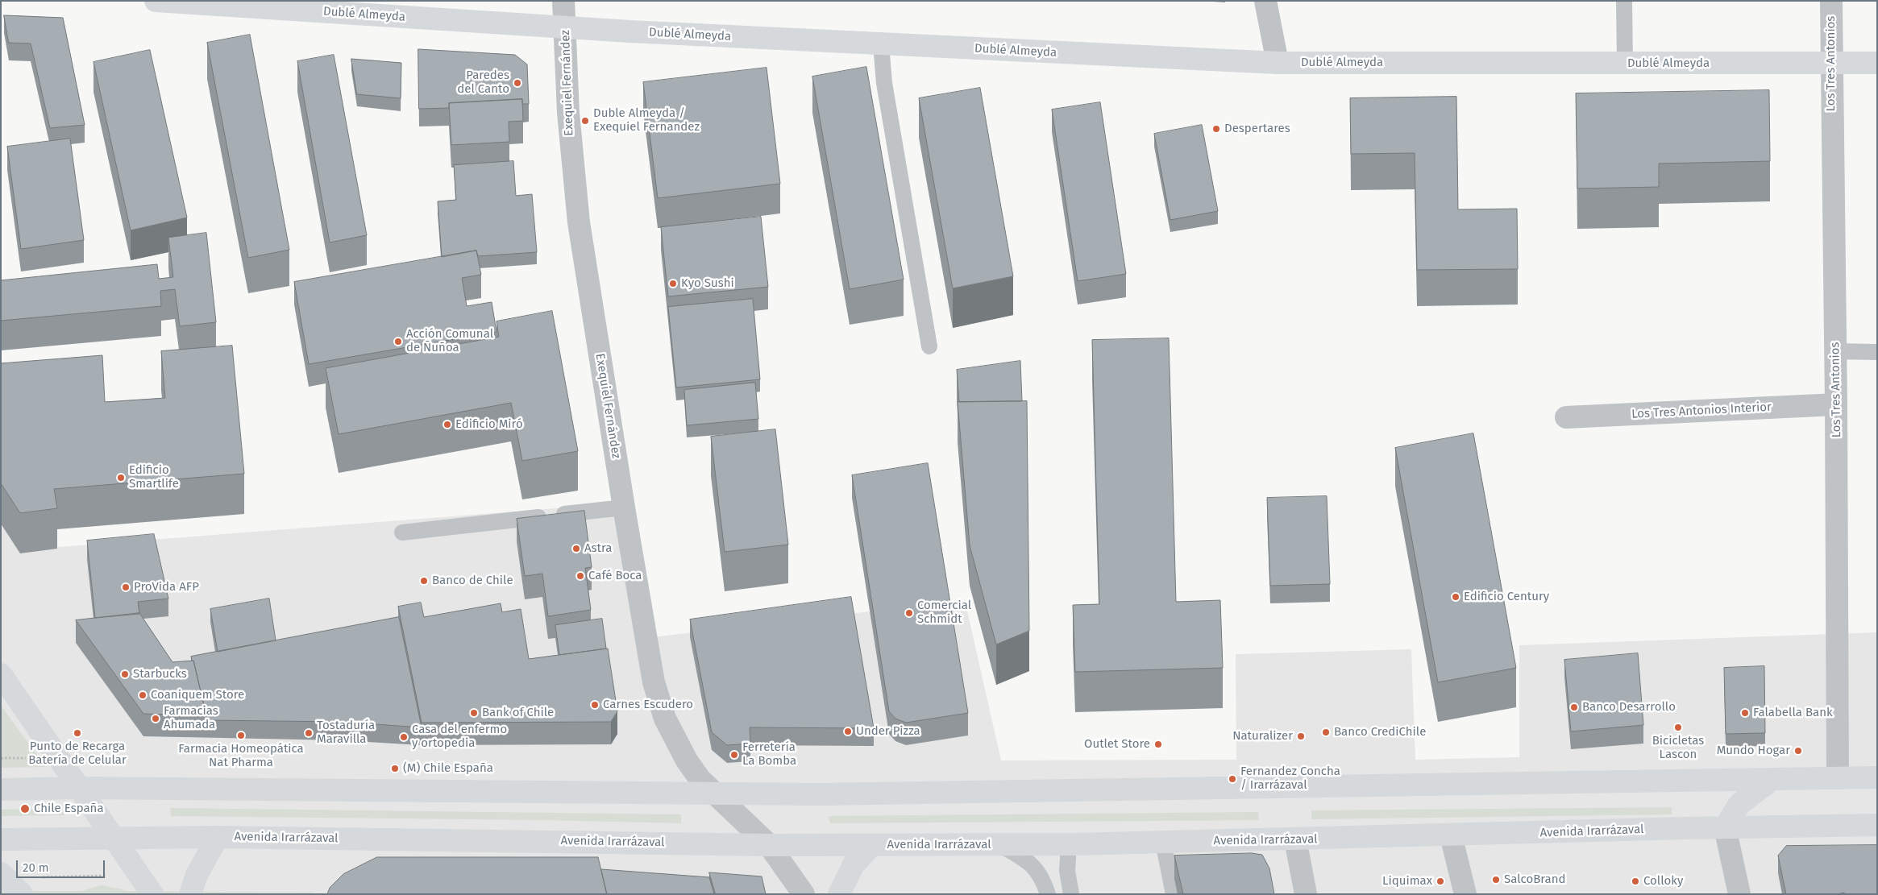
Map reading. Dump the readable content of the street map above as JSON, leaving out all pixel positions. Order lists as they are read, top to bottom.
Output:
{
  "streets": {
    "main road": ["Dublé Almeyda", "Avenida Irarrázaval"],
    "street": ["Los Tres Antonios", "Exequiel Fernández", "Los Tres Antonios Interior"]
  },
  "crossings": [
    ["Dublé Almeyda", "Los Tres Antonios"],
    ["Dublé Almeyda", "Exequiel Fernández"],
    ["Los Tres Antonios", "Los Tres Antonios Interior"],
    ["Exequiel Fernández", "Avenida Irarrázaval"]
  ],
  "places": [
    "Paredes del Canto",
    "Duble Almeyda / Exequiel Fernandez",
    "Despertares",
    "Kyo Sushi",
    "Acción Comunal de Ñuñoa",
    "Edificio Miró",
    "Edificio Smartlife",
    "Astra",
    "Café Boca",
    "Banco de Chile",
    "ProVida AFP",
    "Edificio Century",
    "Comercial Schmidt",
    "Starbucks",
    "Coaniquem Store",
    "Carnes Escudero",
    "Banco Desarrollo",
    "Bank of Chile",
    "Falabella Bank",
    "Farmacias Ahumada",
    "Bicicletas Lascon",
    "Under Pizza",
    "Banco CrediChile",
    "Punto de Recarga Batería de Celular",
    "Tostaduría Maravilla",
    "Farmacia Homeopática Nat Pharma",
    "Naturalizer",
    "Casa del enfermo y ortopedia",
    "Outlet Store",
    "Mundo Hogar",
    "Ferretería La Bomba",
    "(M) Chile España",
    "Fernandez Concha / Irarrázaval",
    "Chile España",
    "SalcoBrand",
    "Liquimax",
    "Colloky"
  ],
  "scale_bar": "20 m"
}
